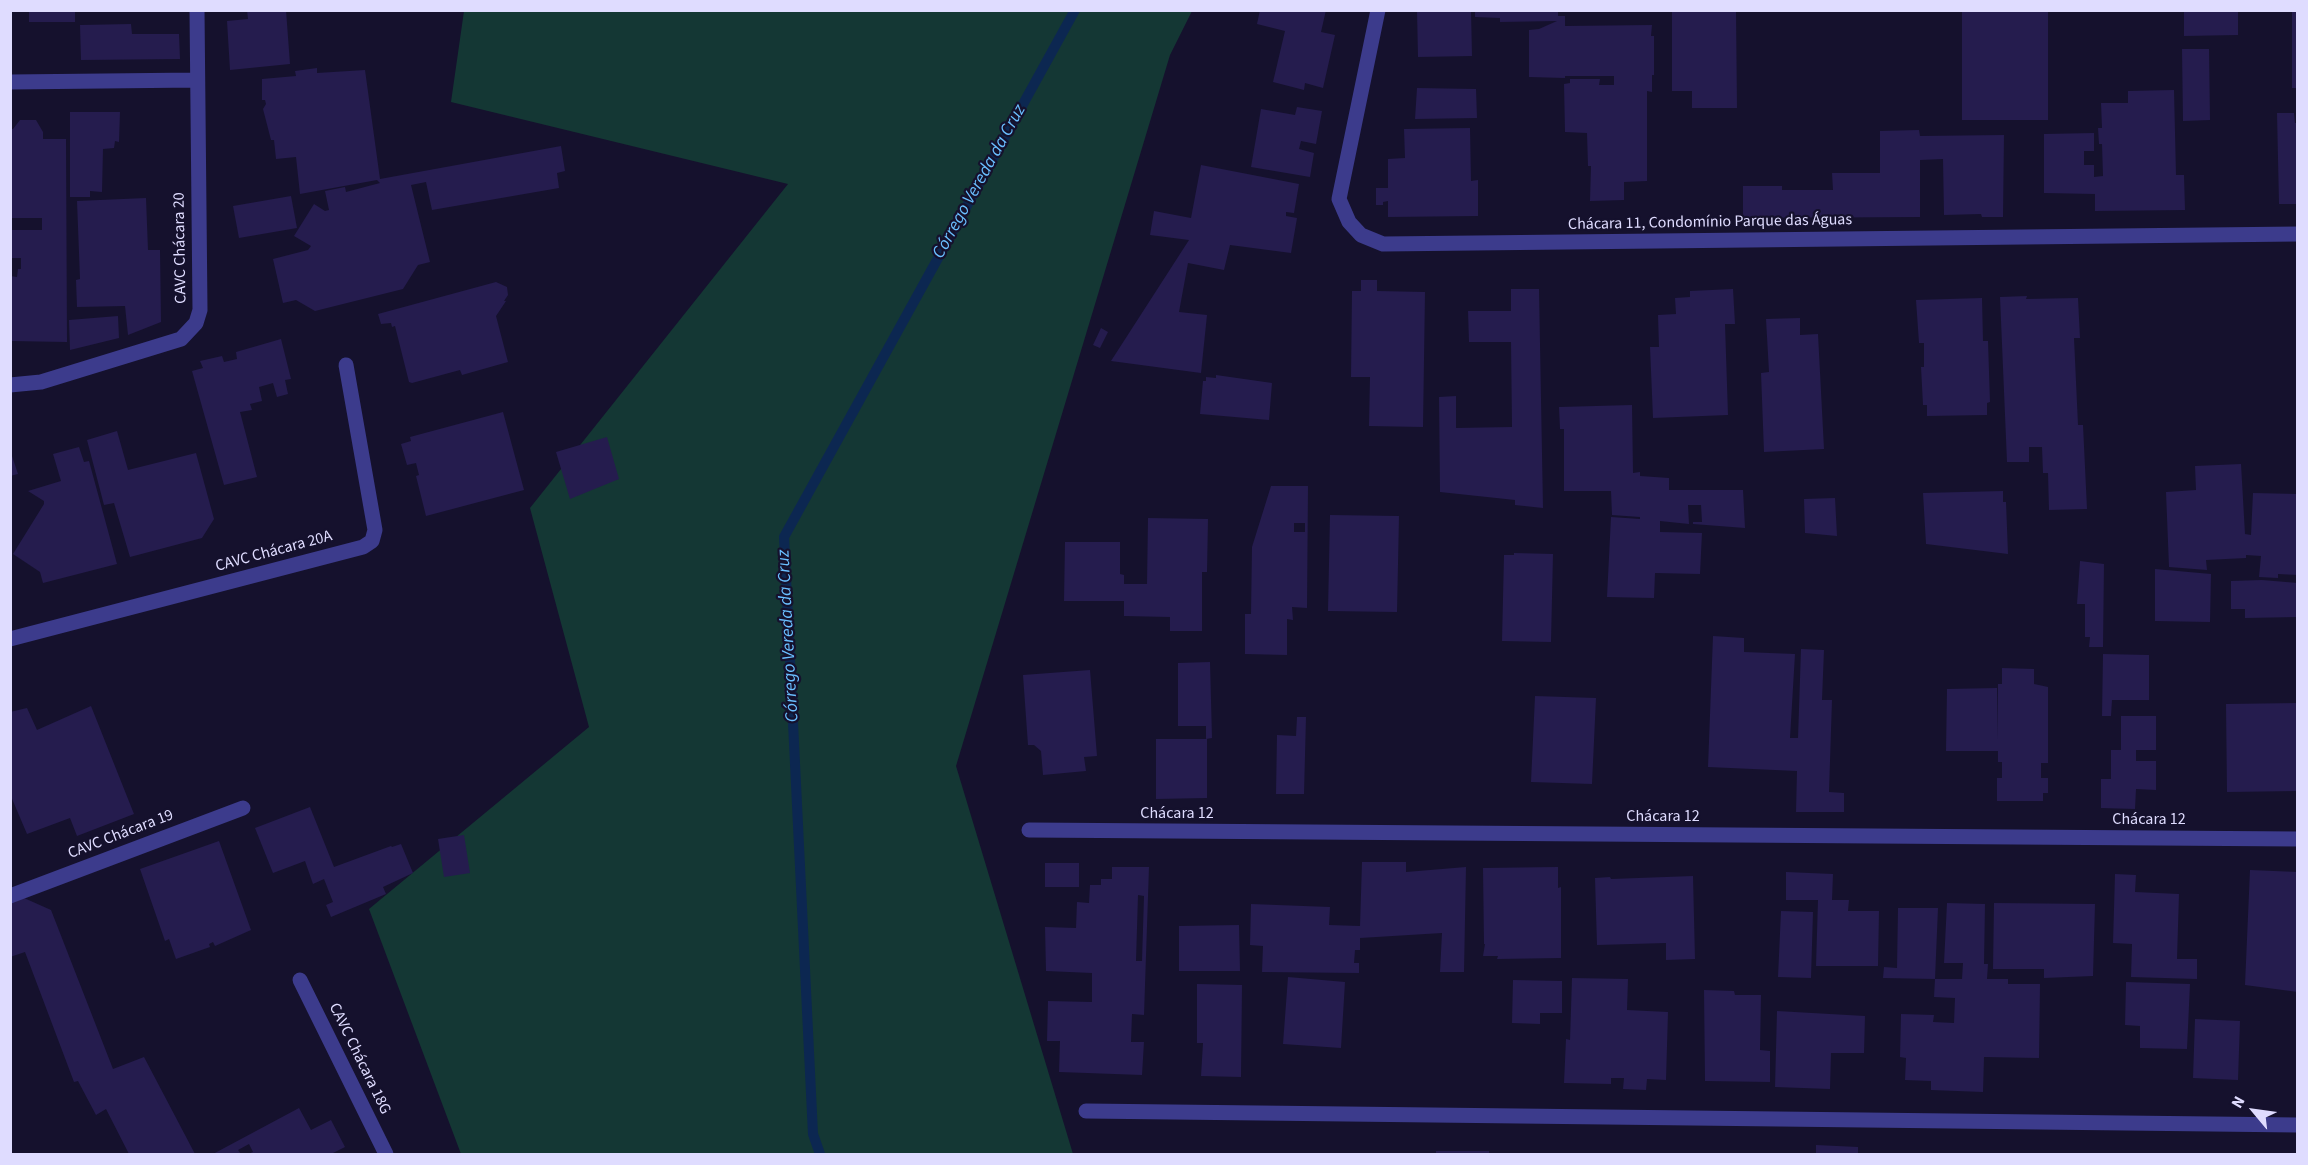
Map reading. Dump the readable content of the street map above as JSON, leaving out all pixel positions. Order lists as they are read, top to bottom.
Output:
{
  "streets": {
    "street": [
      "Chácara 11, Condomínio Parque das Águas",
      "CAVC Chácara 20",
      "CAVC Chácara 20A",
      "Chácara 12",
      "CAVC Chácara 19",
      "CAVC Chácara 18G"
    ]
  },
  "water": ["Córrego Vereda da Cruz"],
  "north": "top left"
}
